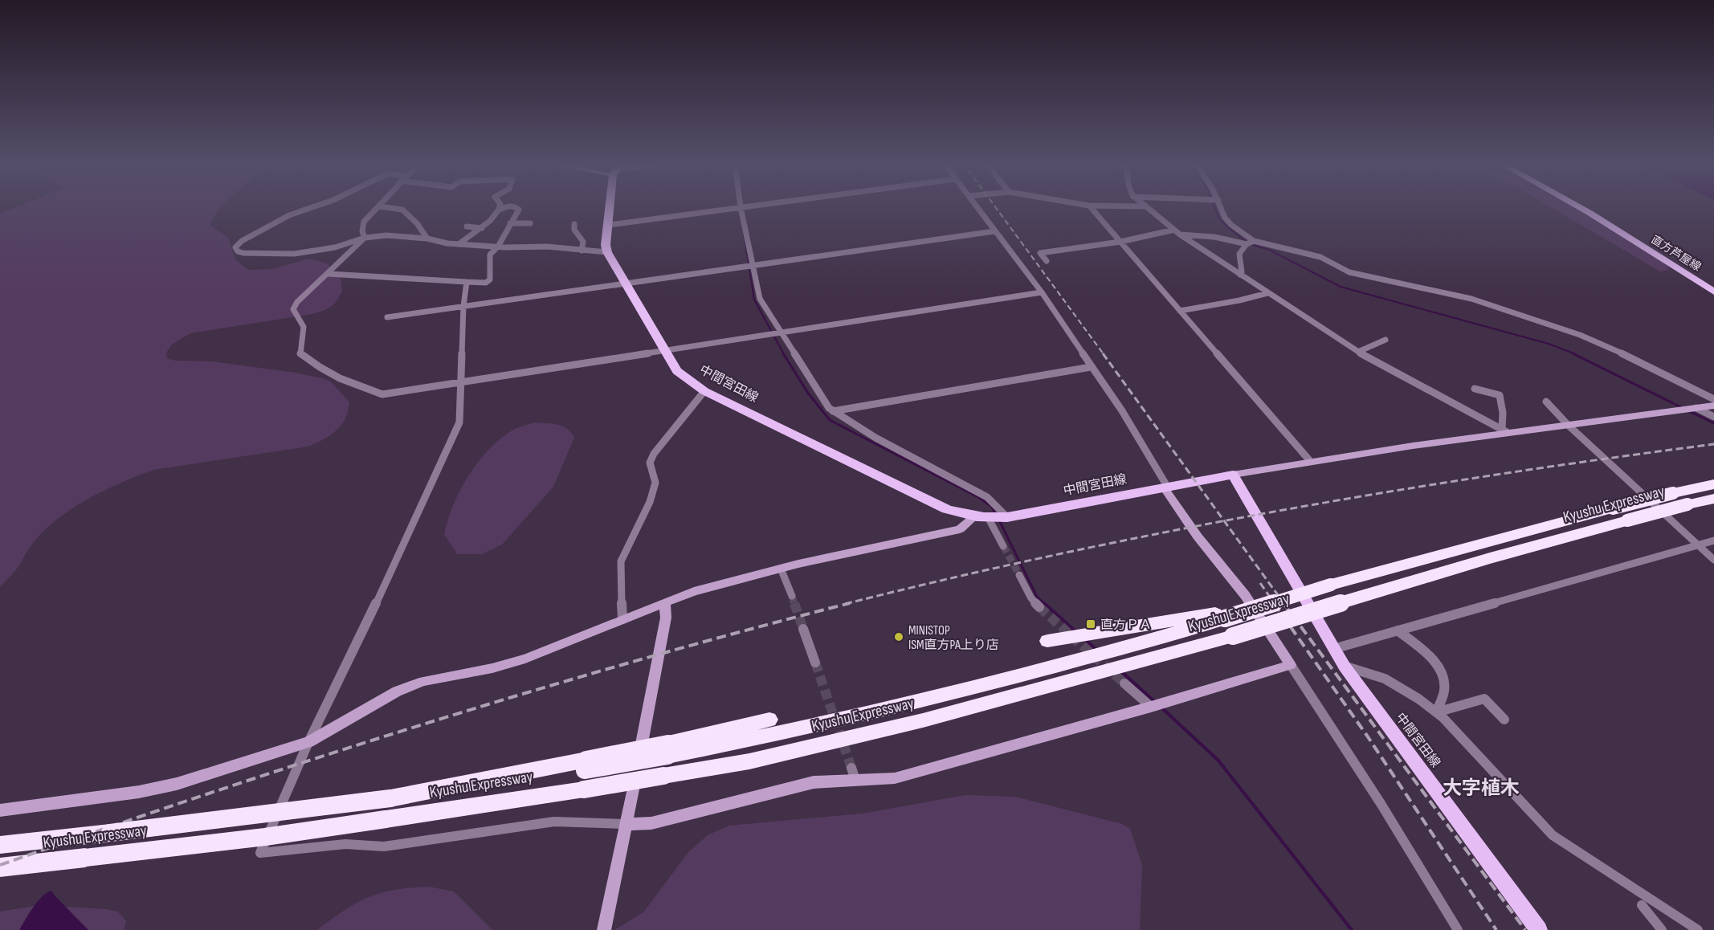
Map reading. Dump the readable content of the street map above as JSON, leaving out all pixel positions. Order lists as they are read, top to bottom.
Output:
{
  "streets": {
    "highway": ["Kyushu Expressway"],
    "main road": ["直方芦屋線", "中間宮田線"]
  },
  "districts": ["大字植木"],
  "places": {
    "transit": ["直方ＰＡ"],
    "other": ["MINISTOP ISM直方PA上り店"]
  }
}
